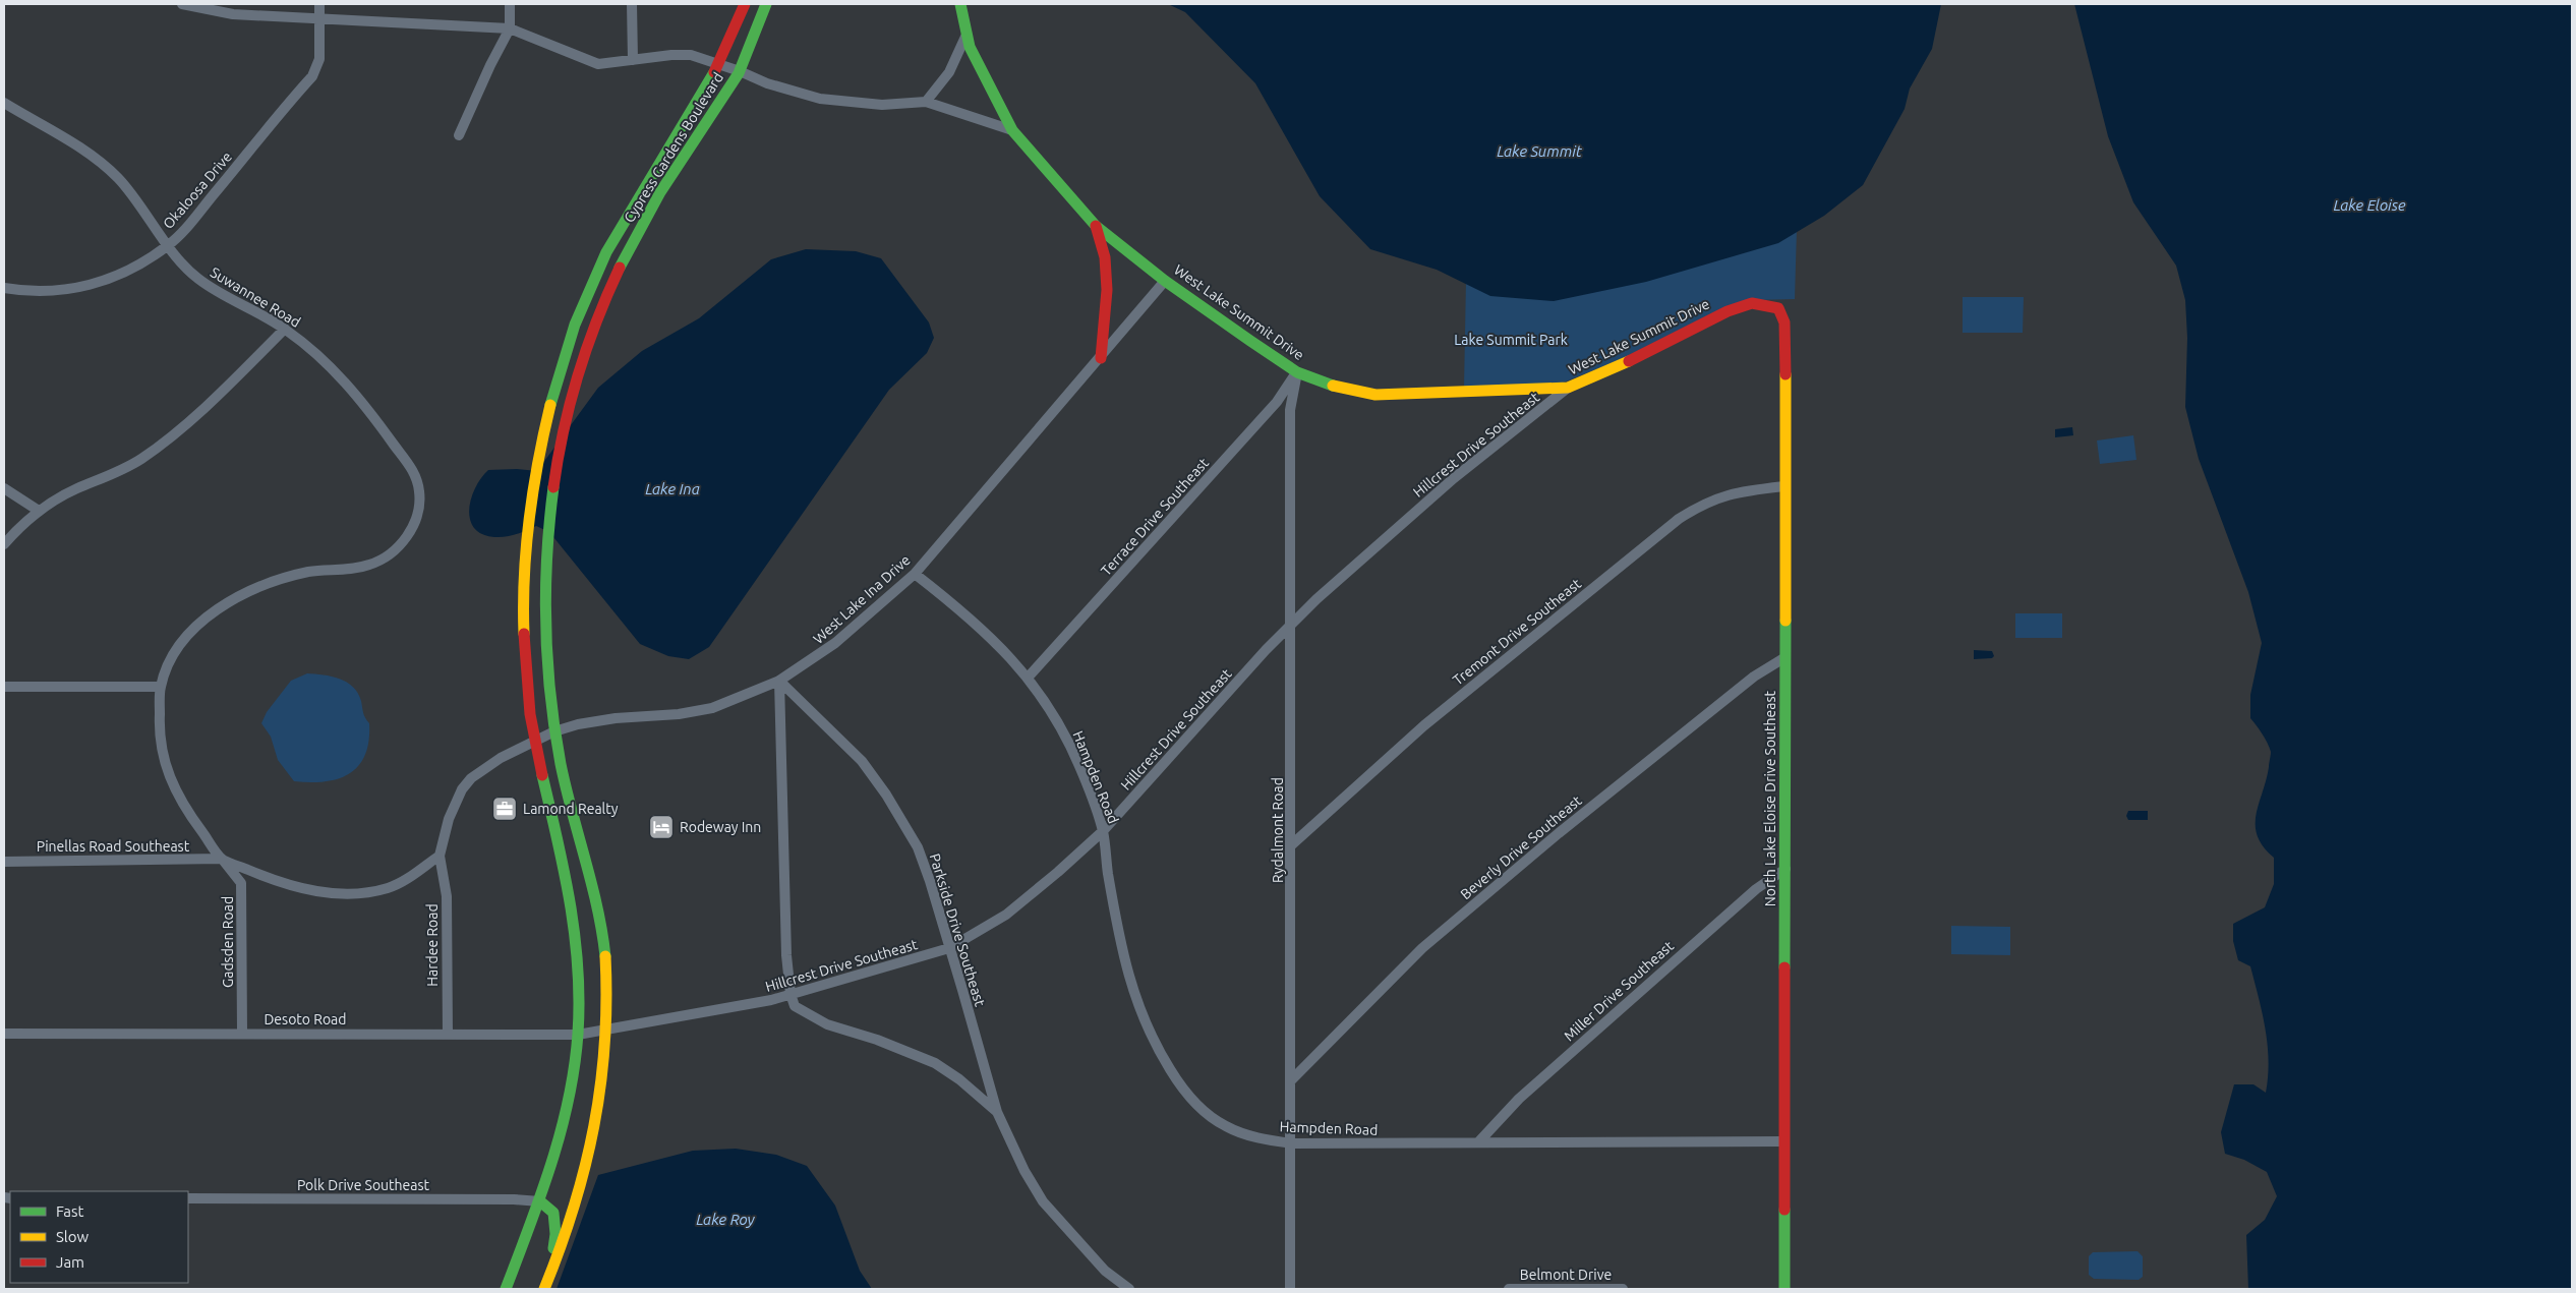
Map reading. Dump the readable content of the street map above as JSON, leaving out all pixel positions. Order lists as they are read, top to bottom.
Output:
{
  "streets": {
    "main road": ["Cypress Gardens Boulevard", "West Lake Summit Drive", "North Lake Eloise Drive Southeast"],
    "street": [
      "Okaloosa Drive",
      "Suwannee Road",
      "Hillcrest Drive Southeast",
      "Terrace Drive Southeast",
      "West Lake Ina Drive",
      "Tremont Drive Southeast",
      "Hampden Road",
      "Rydalmont Road",
      "Pinellas Road Southeast",
      "Beverly Drive Southeast",
      "Parkside Drive Southeast",
      "Gadsden Road",
      "Hardee Road",
      "Miller Drive Southeast",
      "Desoto Road",
      "Polk Drive Southeast",
      "Belmont Drive"
    ]
  },
  "crossings": [
    ["Cypress Gardens Boulevard", "Hillcrest Drive Southeast"],
    ["Cypress Gardens Boulevard", "West Lake Ina Drive"],
    ["Cypress Gardens Boulevard", "Desoto Road"],
    ["Cypress Gardens Boulevard", "Polk Drive Southeast"],
    ["Okaloosa Drive", "Suwannee Road"],
    ["Suwannee Road", "Gadsden Road"],
    ["West Lake Summit Drive", "Hillcrest Drive Southeast"],
    ["West Lake Summit Drive", "Terrace Drive Southeast"],
    ["West Lake Summit Drive", "West Lake Ina Drive"],
    ["West Lake Summit Drive", "North Lake Eloise Drive Southeast"],
    ["West Lake Summit Drive", "Rydalmont Road"],
    ["Hillcrest Drive Southeast", "Hampden Road"],
    ["Hillcrest Drive Southeast", "Rydalmont Road"],
    ["Hillcrest Drive Southeast", "Parkside Drive Southeast"],
    ["Hillcrest Drive Southeast", "Desoto Road"],
    ["Terrace Drive Southeast", "Hampden Road"],
    ["Terrace Drive Southeast", "Rydalmont Road"],
    ["West Lake Ina Drive", "Hampden Road"],
    ["West Lake Ina Drive", "Parkside Drive Southeast"],
    ["West Lake Ina Drive", "Hardee Road"],
    ["Tremont Drive Southeast", "North Lake Eloise Drive Southeast"],
    ["Tremont Drive Southeast", "Rydalmont Road"],
    ["Hampden Road", "North Lake Eloise Drive Southeast"],
    ["Hampden Road", "Rydalmont Road"],
    ["Hampden Road", "Miller Drive Southeast"],
    ["North Lake Eloise Drive Southeast", "Beverly Drive Southeast"],
    ["North Lake Eloise Drive Southeast", "Miller Drive Southeast"],
    ["Rydalmont Road", "Beverly Drive Southeast"],
    ["Pinellas Road Southeast", "Gadsden Road"],
    ["Gadsden Road", "Desoto Road"],
    ["Hardee Road", "Desoto Road"]
  ],
  "water": [
    "Lake Summit",
    "Lake Eloise",
    "Lake Ina",
    "Lake Roy"
  ],
  "parks": ["Lake Summit Park"],
  "places": {
    "office": ["Lamond Realty"],
    "hotel": ["Rodeway Inn"]
  },
  "legend": ["Fast", "Slow", "Jam"]
}
